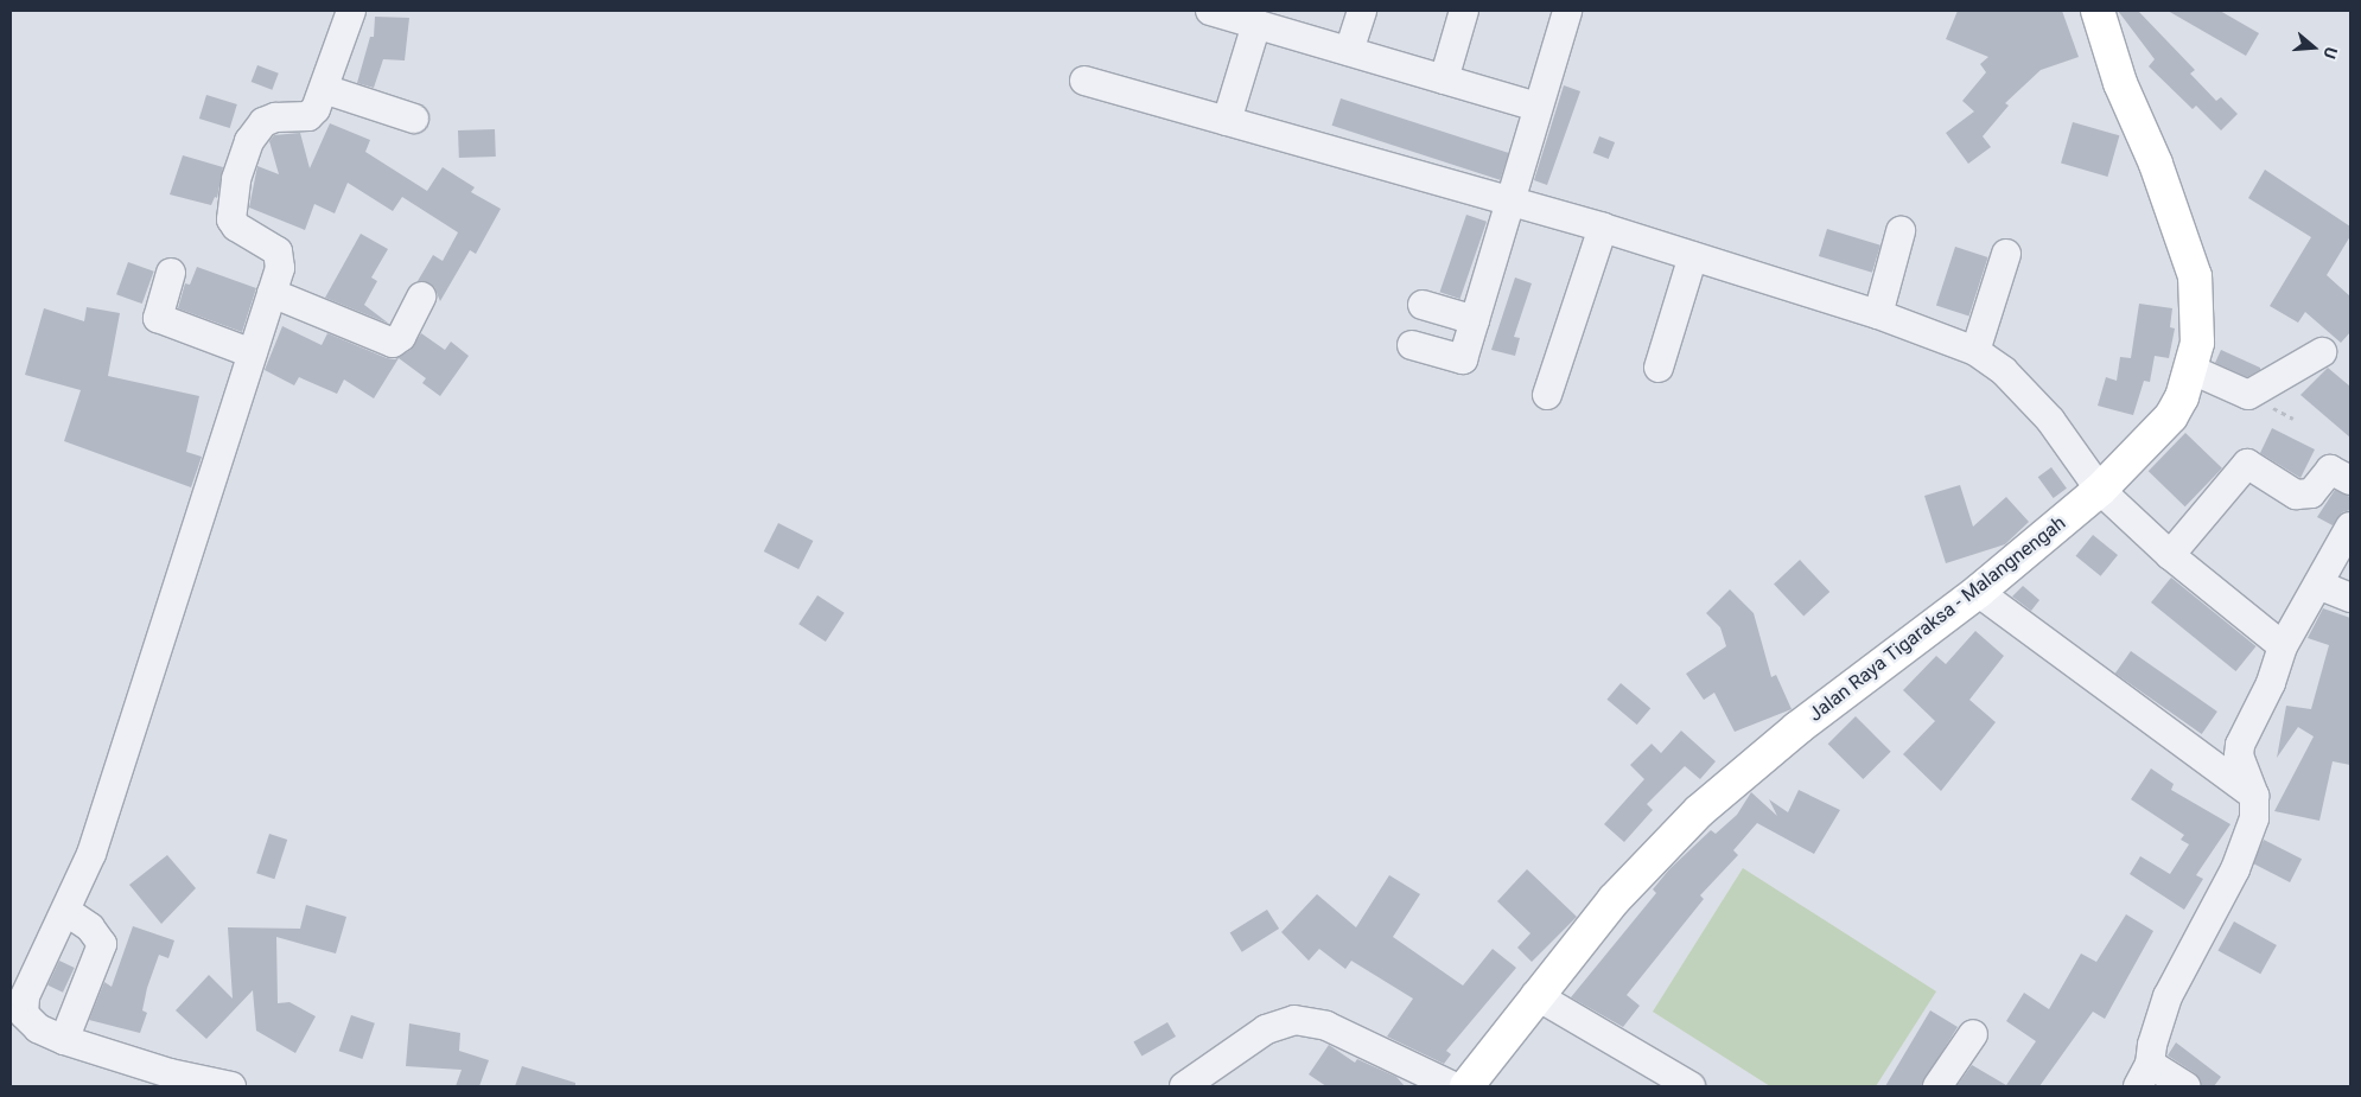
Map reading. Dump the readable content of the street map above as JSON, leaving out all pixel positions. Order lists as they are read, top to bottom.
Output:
{
  "streets": {
    "main road": ["Jalan Raya Tigaraksa - Malangnengah"]
  },
  "north": "right"
}
